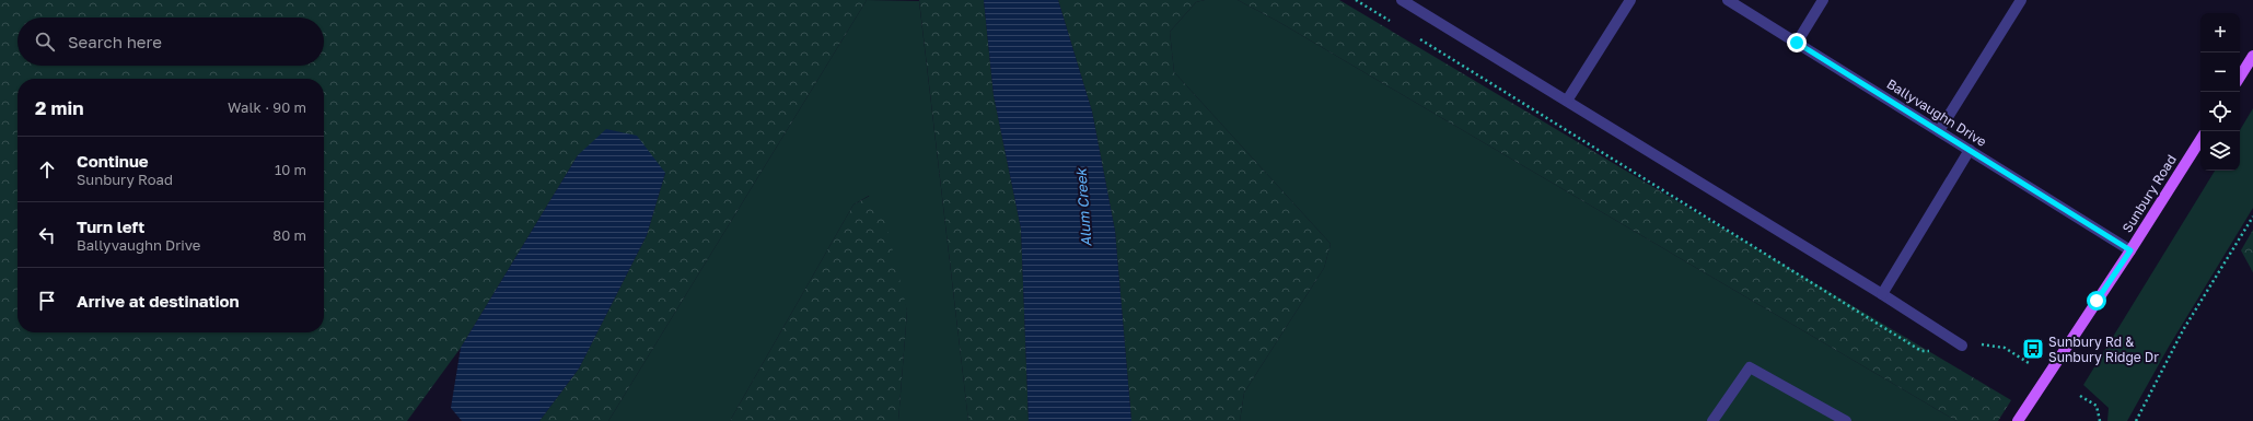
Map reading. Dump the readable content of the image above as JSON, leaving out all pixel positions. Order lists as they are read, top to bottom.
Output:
{
  "streets": {
    "main road": ["Sunbury Road"],
    "street": ["Ballyvaughn Drive"]
  },
  "crossings": [
    ["Ballyvaughn Drive", "Sunbury Road"]
  ],
  "water": ["Alum Creek"],
  "places": {
    "bus stop": ["Sunbury Rd & Sunbury Ridge Dr"]
  },
  "page": {
    "map_buttons": ["+", "−"],
    "search": "Search here",
    "heading": ["2 min", "Walk · 90 m"],
    "list": [
      ["Continue", "Sunbury Road", "10 m"],
      ["Turn left", "Ballyvaughn Drive", "80 m"],
      "Arrive at destination"
    ]
  }
}
